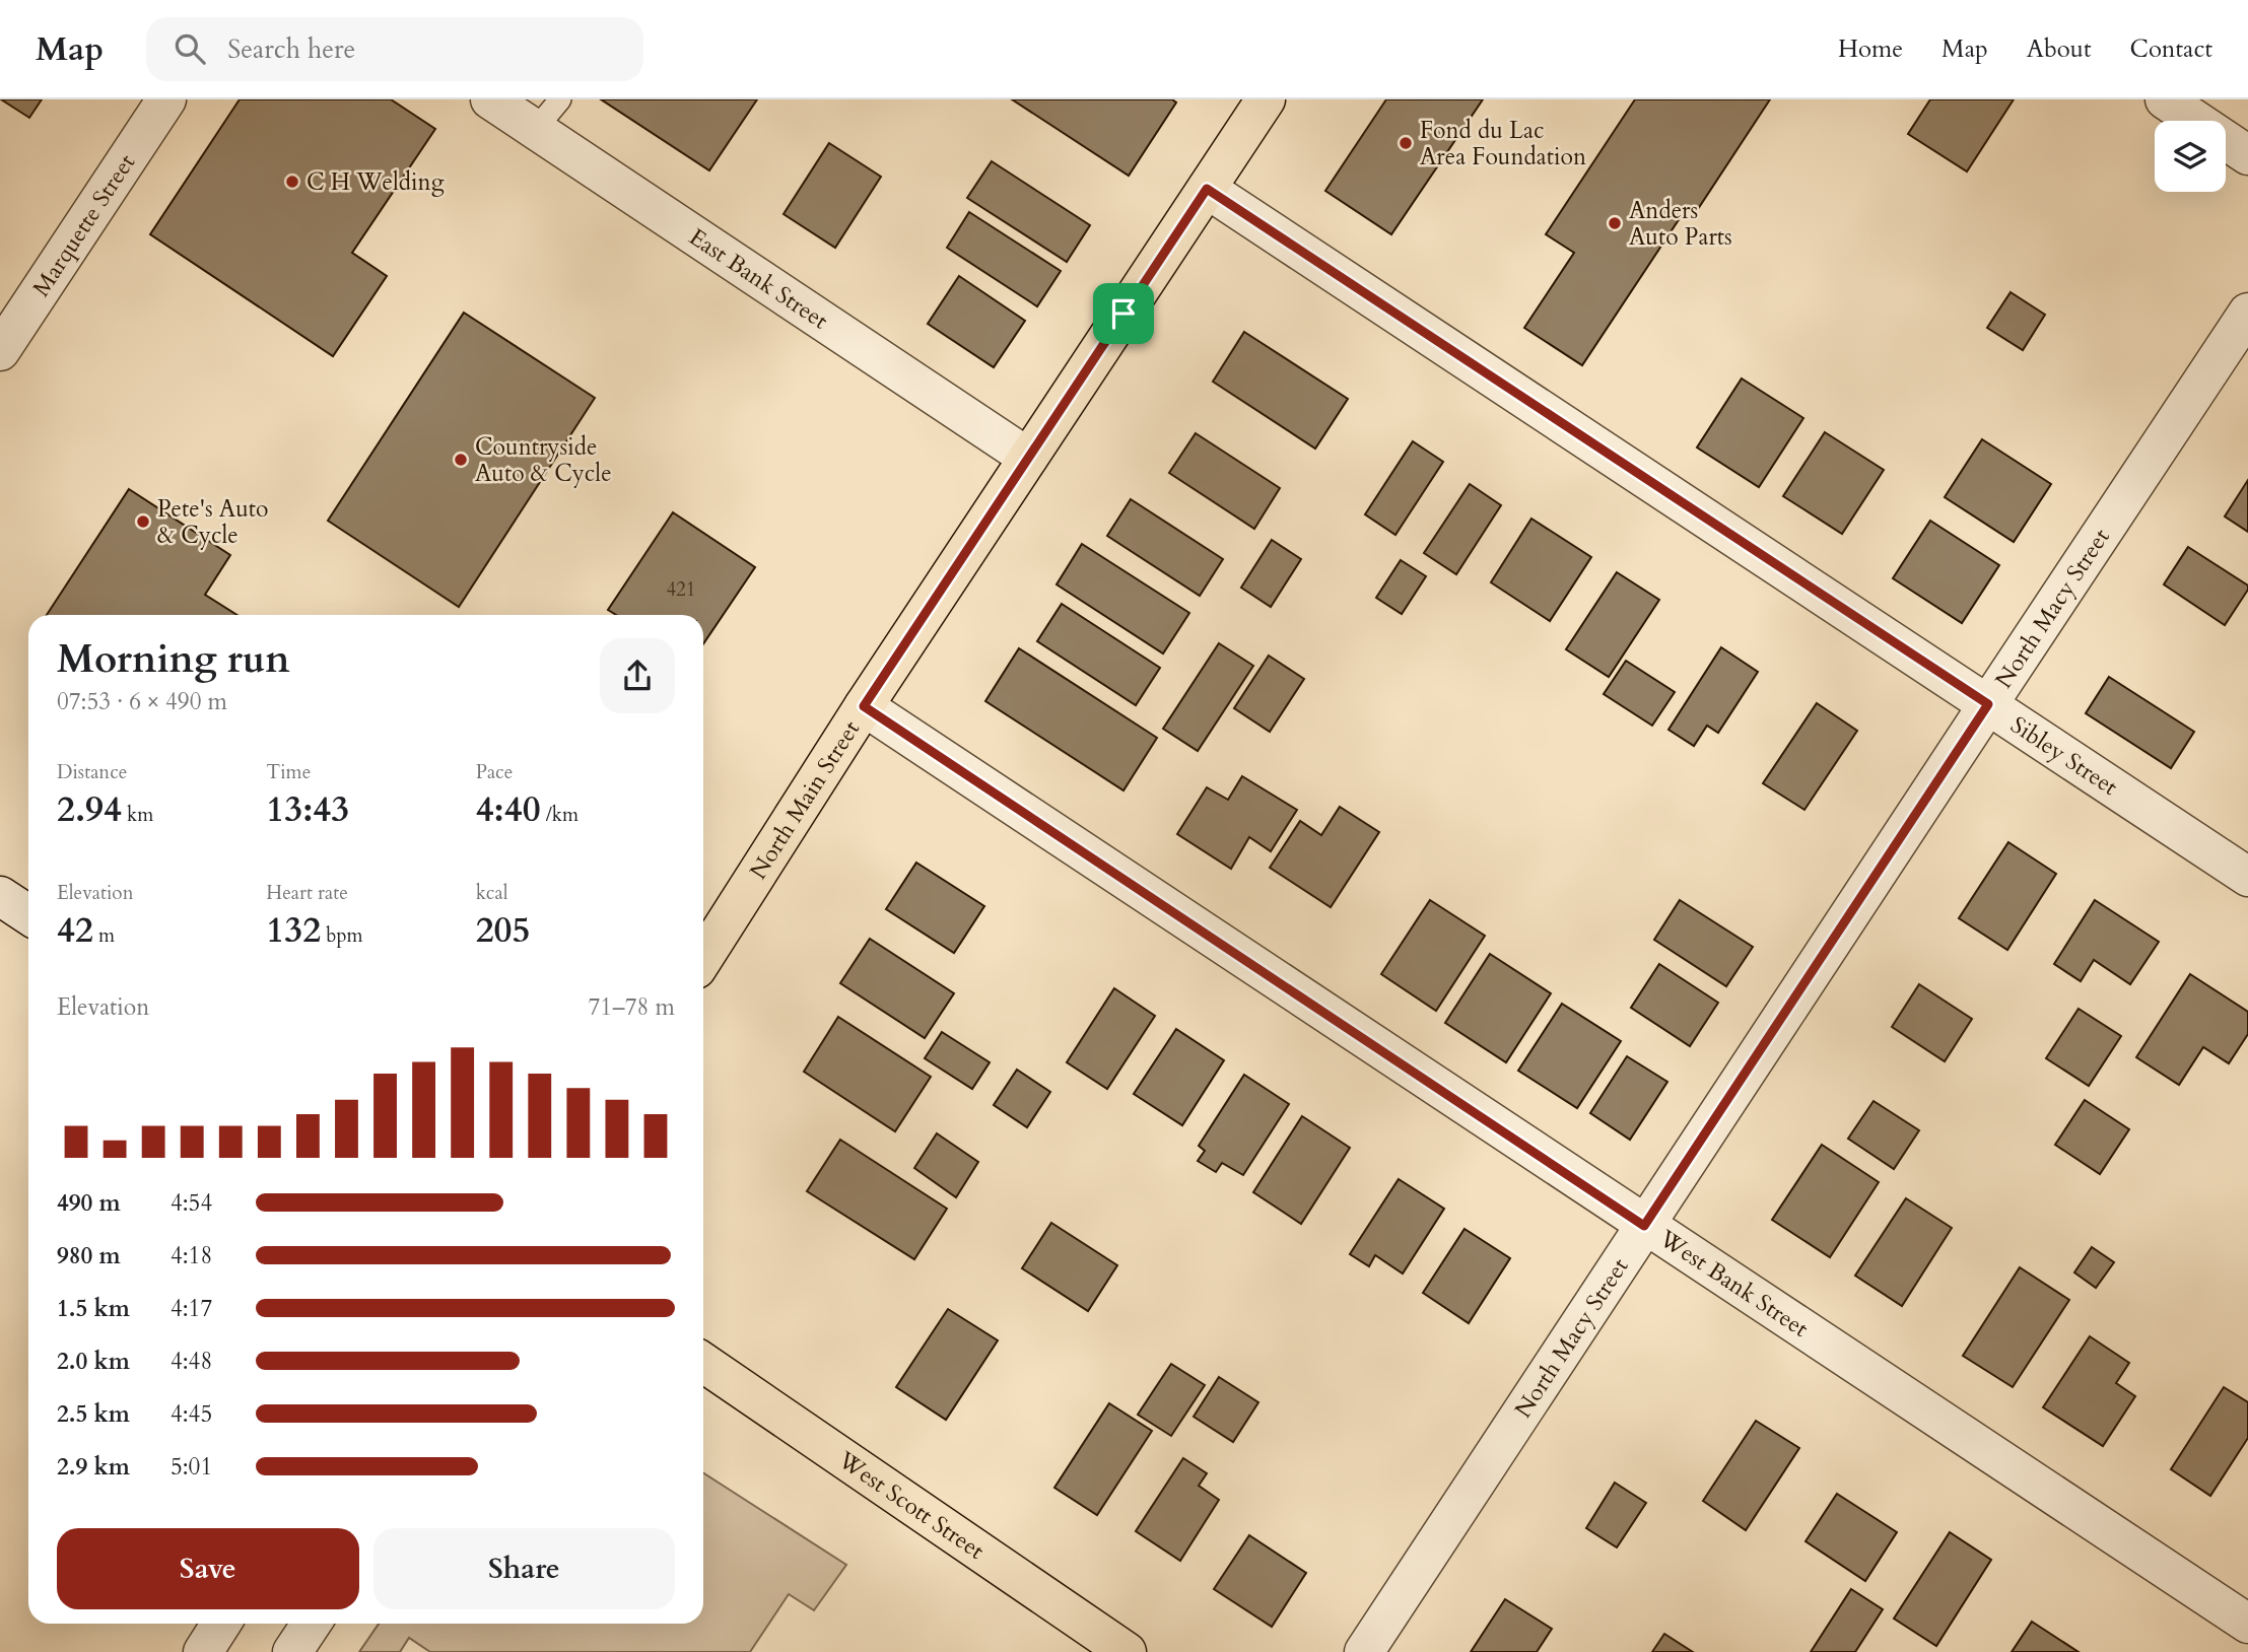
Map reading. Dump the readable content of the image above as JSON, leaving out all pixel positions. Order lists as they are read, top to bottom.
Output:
{
  "streets": {
    "main road": ["North Main Street", "West Scott Street"],
    "street": [
      "Marquette Street",
      "East Bank Street",
      "North Macy Street",
      "Sibley Street",
      "West Bank Street"
    ]
  },
  "crossings": [
    ["East Bank Street", "North Main Street"],
    ["North Macy Street", "Sibley Street"],
    ["North Macy Street", "West Bank Street"],
    ["Sibley Street", "North Main Street"],
    ["North Main Street", "West Bank Street"]
  ],
  "places": [
    "Fond du Lac Area Foundation",
    "C H Welding",
    "Anders Auto Parts",
    "Countryside Auto & Cycle",
    "Pete's Auto & Cycle"
  ],
  "house_numbers": ["421"],
  "page": {
    "header": "Map",
    "search": "Search here",
    "nav": [
      "Home",
      "Map",
      "About",
      "Contact"
    ],
    "heading": ["Morning run", "07:53 · 6 × 490 m"],
    "stats": [
      ["Distance", "2.94 km"],
      ["Time", "13:43"],
      ["Pace", "4:40 /km"],
      ["Elevation", "42 m"],
      ["Heart rate", "132 bpm"],
      ["kcal", "205"]
    ],
    "chart": ["Elevation", "71–78 m"],
    "list": [
      {
        "name": "490 m",
        "note": "4:54"
      },
      {
        "name": "980 m",
        "note": "4:18"
      },
      {
        "name": "1.5 km",
        "note": "4:17"
      },
      {
        "name": "2.0 km",
        "note": "4:48"
      },
      {
        "name": "2.5 km",
        "note": "4:45"
      },
      {
        "name": "2.9 km",
        "note": "5:01"
      }
    ],
    "buttons": ["Save", "Share"]
  }
}
